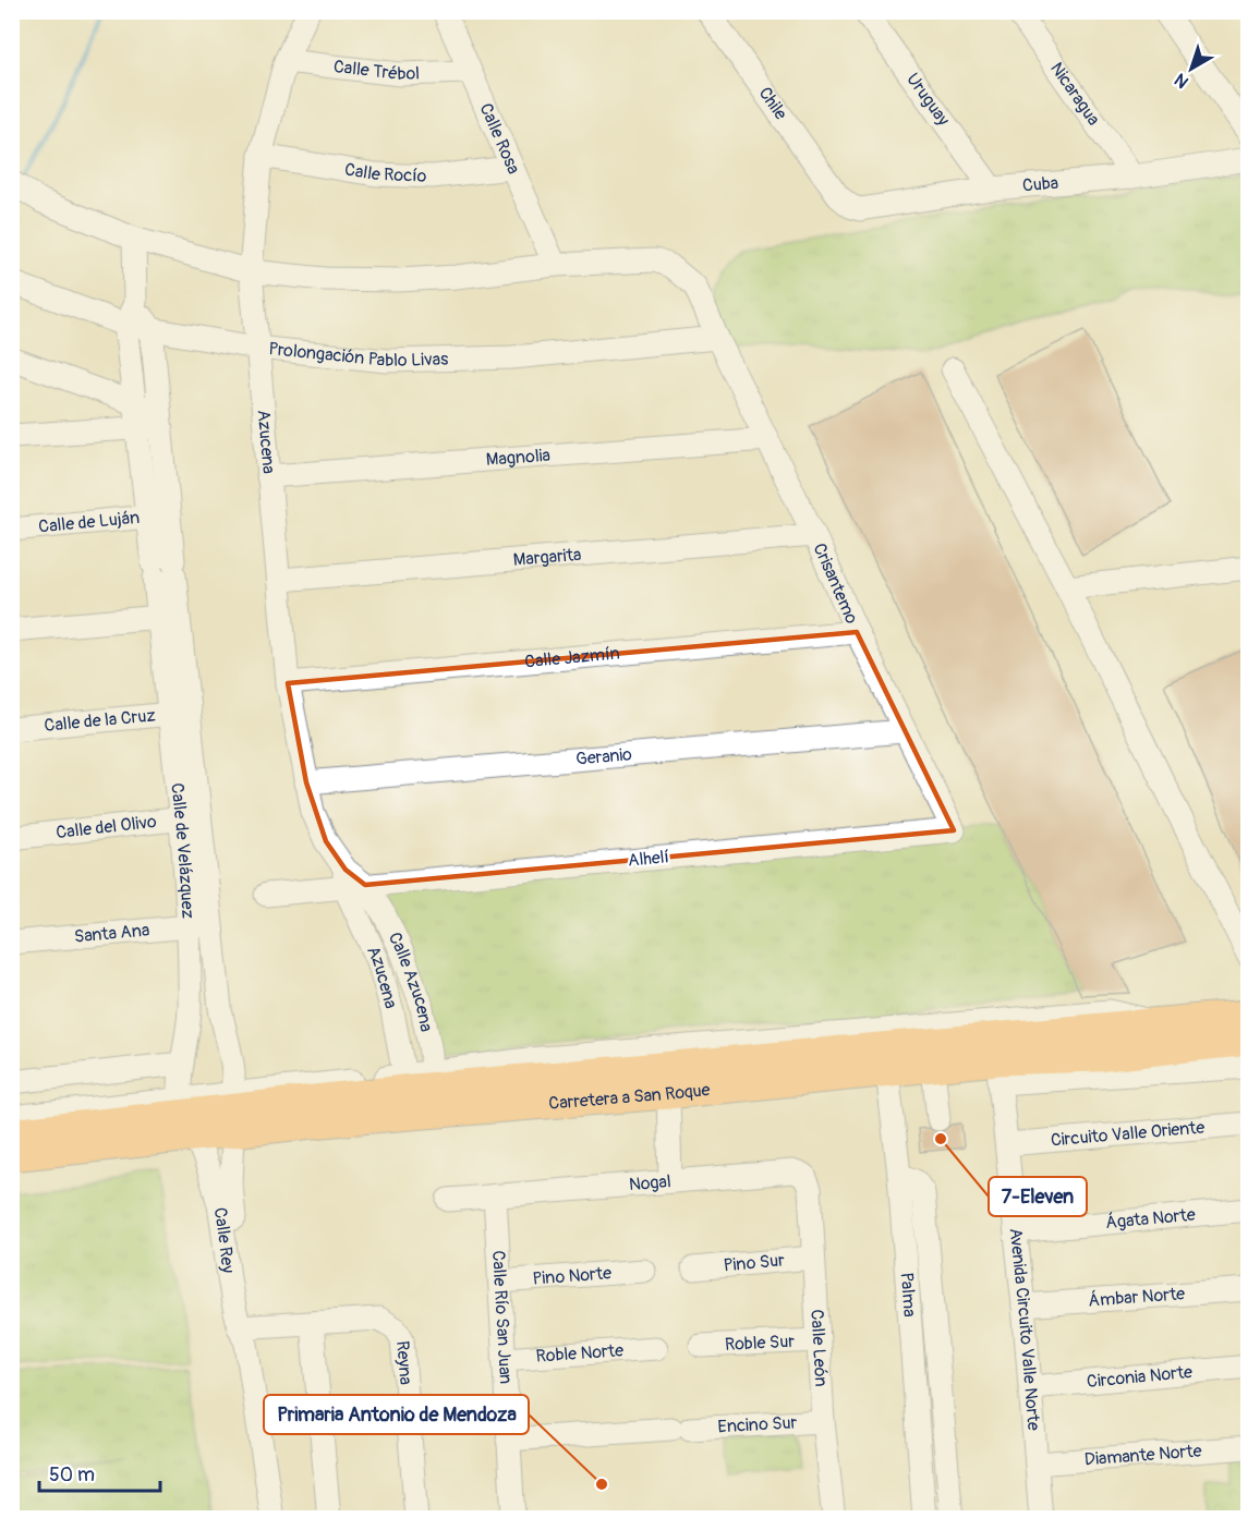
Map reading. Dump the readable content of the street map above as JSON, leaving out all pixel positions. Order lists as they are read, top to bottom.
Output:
{
  "streets": {
    "main road": ["Carretera a San Roque"],
    "street": [
      "Calle Trébol",
      "Nicaragua",
      "Uruguay",
      "Chile",
      "Calle Rosa",
      "Calle Rocío",
      "Cuba",
      "Prolongación Pablo Livas",
      "Azucena",
      "Magnolia",
      "Calle de Luján",
      "Margarita",
      "Crisantemo",
      "Calle Jazmín",
      "Calle de la Cruz",
      "Geranio",
      "Calle del Olivo",
      "Calle de Velázquez",
      "Alhelí",
      "Santa Ana",
      "Calle Azucena",
      "Circuito Valle Oriente",
      "Nogal",
      "Ágata Norte",
      "Calle Rey",
      "Pino Sur",
      "Pino Norte",
      "Palma",
      "Ámbar Norte",
      "Calle Río San Juan",
      "Avenida Circuito Valle Norte",
      "Roble Sur",
      "Calle León",
      "Roble Norte",
      "Reyna",
      "Circonia Norte",
      "Encino Sur",
      "Diamante Norte"
    ]
  },
  "crossings": [
    ["Calle Trébol", "Calle Rosa"],
    ["Calle Trébol", "Azucena"],
    ["Nicaragua", "Cuba"],
    ["Uruguay", "Cuba"],
    ["Chile", "Cuba"],
    ["Calle Rosa", "Calle Rocío"],
    ["Calle Rosa", "Crisantemo"],
    ["Calle Rocío", "Azucena"],
    ["Prolongación Pablo Livas", "Azucena"],
    ["Prolongación Pablo Livas", "Crisantemo"],
    ["Prolongación Pablo Livas", "Calle de Velázquez"],
    ["Azucena", "Magnolia"],
    ["Azucena", "Margarita"],
    ["Azucena", "Calle Jazmín"],
    ["Azucena", "Geranio"],
    ["Azucena", "Alhelí"],
    ["Azucena", "Calle Azucena"],
    ["Magnolia", "Crisantemo"],
    ["Calle de Luján", "Calle de Velázquez"],
    ["Margarita", "Crisantemo"],
    ["Crisantemo", "Calle Jazmín"],
    ["Crisantemo", "Geranio"],
    ["Crisantemo", "Alhelí"],
    ["Calle de la Cruz", "Calle de Velázquez"],
    ["Calle del Olivo", "Calle de Velázquez"],
    ["Calle de Velázquez", "Santa Ana"],
    ["Calle de Velázquez", "Carretera a San Roque"],
    ["Calle de Velázquez", "Calle Rey"],
    ["Alhelí", "Calle Azucena"],
    ["Calle Azucena", "Carretera a San Roque"],
    ["Carretera a San Roque", "Calle Rey"],
    ["Carretera a San Roque", "Palma"],
    ["Carretera a San Roque", "Avenida Circuito Valle Norte"],
    ["Circuito Valle Oriente", "Avenida Circuito Valle Norte"],
    ["Nogal", "Calle Río San Juan"],
    ["Nogal", "Calle León"],
    ["Ágata Norte", "Avenida Circuito Valle Norte"],
    ["Calle Rey", "Reyna"],
    ["Pino Sur", "Calle León"],
    ["Pino Norte", "Calle Río San Juan"],
    ["Ámbar Norte", "Avenida Circuito Valle Norte"],
    ["Calle Río San Juan", "Roble Norte"],
    ["Calle Río San Juan", "Encino Sur"],
    ["Avenida Circuito Valle Norte", "Circonia Norte"],
    ["Avenida Circuito Valle Norte", "Diamante Norte"],
    ["Roble Sur", "Calle León"],
    ["Calle León", "Encino Sur"]
  ],
  "places": ["7-Eleven", "Primaria Antonio de Mendoza"],
  "scale_bar": "50 m",
  "north": "bottom left"
}
